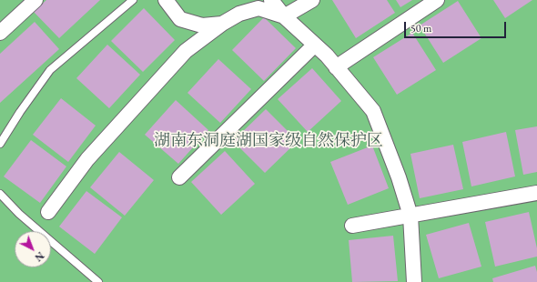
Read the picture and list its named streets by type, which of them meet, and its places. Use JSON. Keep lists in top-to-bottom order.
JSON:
{
  "parks": ["湖南东洞庭湖国家级自然保护区"],
  "scale_bar": "50 m",
  "north": "bottom right"
}
